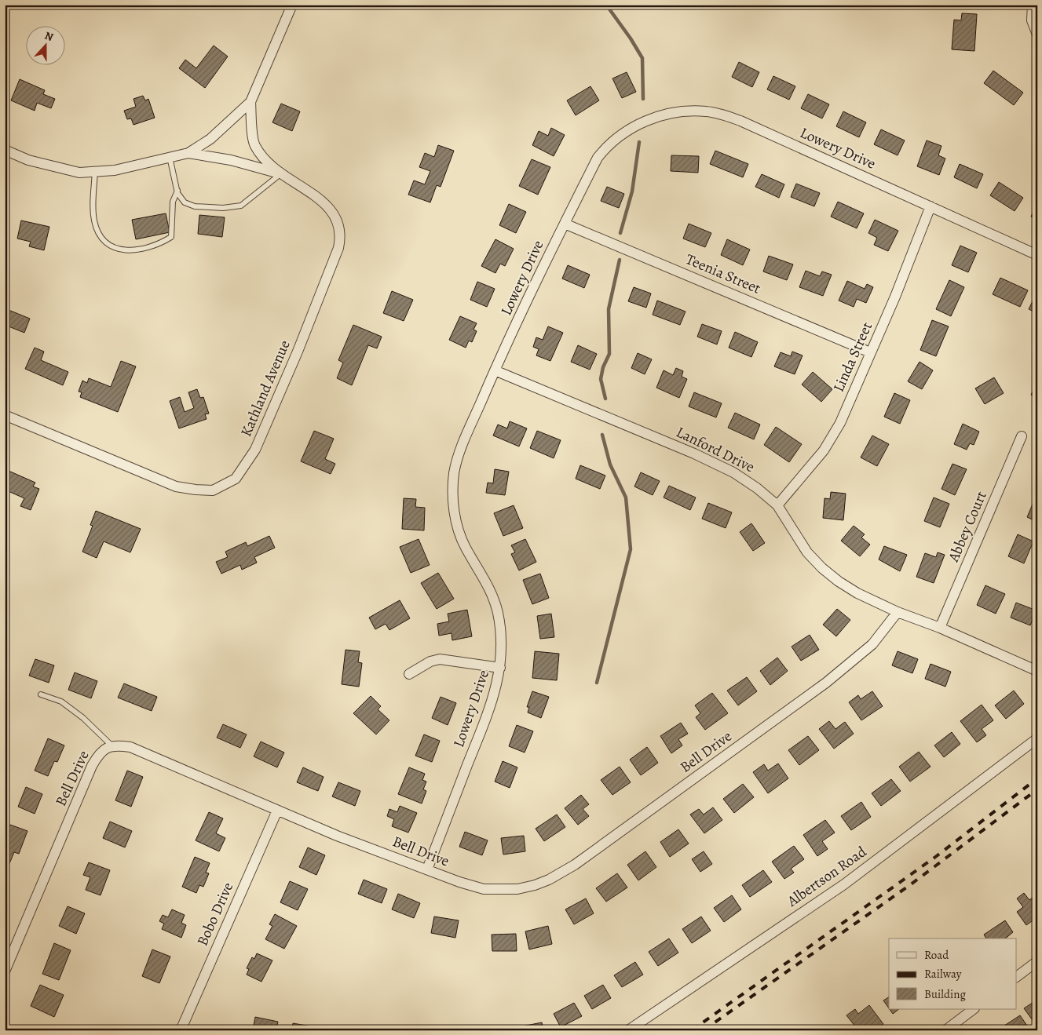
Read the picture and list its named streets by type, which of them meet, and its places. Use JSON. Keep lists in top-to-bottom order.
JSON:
{
  "streets": {
    "street": [
      "Lowery Drive",
      "Teenia Street",
      "Linda Street",
      "Kathland Avenue",
      "Lanford Drive",
      "Abbey Court",
      "Bell Drive",
      "Albertson Road",
      "Bobo Drive"
    ]
  },
  "crossings": [
    ["Lowery Drive", "Teenia Street"],
    ["Lowery Drive", "Linda Street"],
    ["Lowery Drive", "Lanford Drive"],
    ["Lowery Drive", "Bell Drive"],
    ["Teenia Street", "Linda Street"],
    ["Linda Street", "Lanford Drive"],
    ["Lanford Drive", "Abbey Court"],
    ["Lanford Drive", "Bell Drive"],
    ["Bell Drive", "Bobo Drive"]
  ],
  "legend": ["Road", "Railway", "Building"],
  "north": "top"
}
